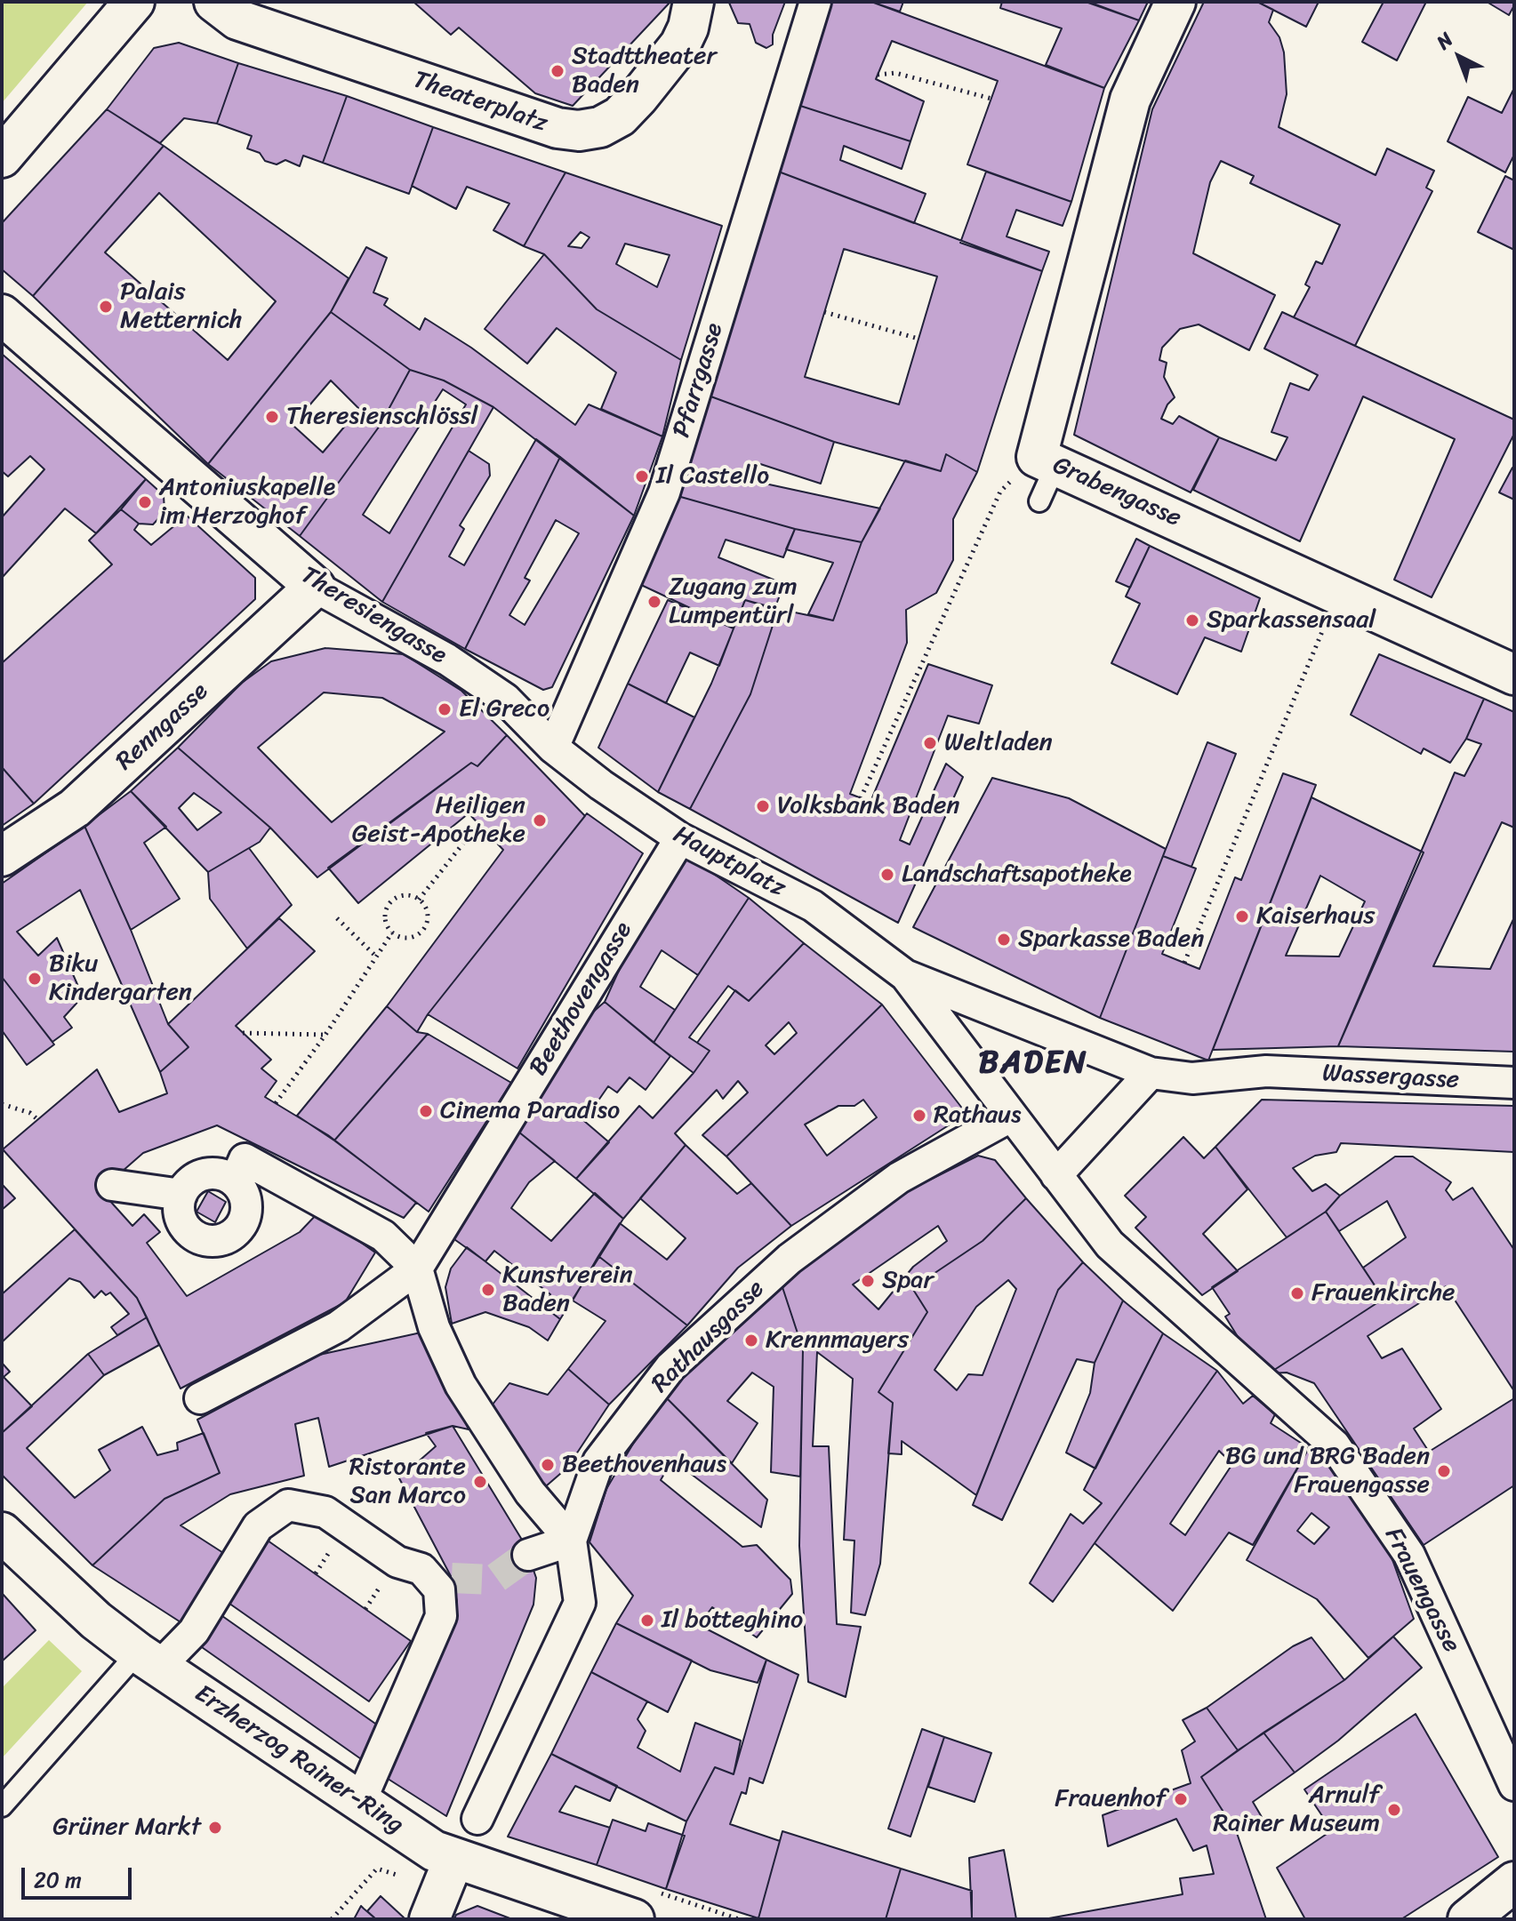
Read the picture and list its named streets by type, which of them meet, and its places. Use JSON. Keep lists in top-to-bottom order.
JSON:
{
  "streets": {
    "street": [
      "Theaterplatz",
      "Pfarrgasse",
      "Grabengasse",
      "Theresiengasse",
      "Renngasse",
      "Hauptplatz",
      "Beethovengasse",
      "Wassergasse",
      "Rathausgasse",
      "Frauengasse",
      "Erzherzog Rainer-Ring"
    ]
  },
  "crossings": [
    ["Pfarrgasse", "Theresiengasse"],
    ["Pfarrgasse", "Hauptplatz"],
    ["Theresiengasse", "Renngasse"],
    ["Theresiengasse", "Hauptplatz"],
    ["Hauptplatz", "Beethovengasse"],
    ["Hauptplatz", "Wassergasse"],
    ["Hauptplatz", "Rathausgasse"],
    ["Hauptplatz", "Frauengasse"]
  ],
  "districts": ["BADEN"],
  "places": [
    "Stadttheater Baden",
    "Palais Metternich",
    "Theresienschlössl",
    "Il Castello",
    "Antoniuskapelle im Herzoghof",
    "Zugang zum Lumpentürl",
    "Sparkassensaal",
    "El Greco",
    "Weltladen",
    "Volksbank Baden",
    "Heiligen Geist-Apotheke",
    "Landschaftsapotheke",
    "Kaiserhaus",
    "Sparkasse Baden",
    "Biku Kindergarten",
    "Cinema Paradiso",
    "Rathaus",
    "Spar",
    "Kunstverein Baden",
    "Frauenkirche",
    "Krennmayers",
    "Beethovenhaus",
    "BG und BRG Baden Frauengasse",
    "Ristorante San Marco",
    "Il botteghino",
    "Frauenhof",
    "Arnulf Rainer Museum",
    "Grüner Markt"
  ],
  "scale_bar": "20 m",
  "north": "top left"
}
